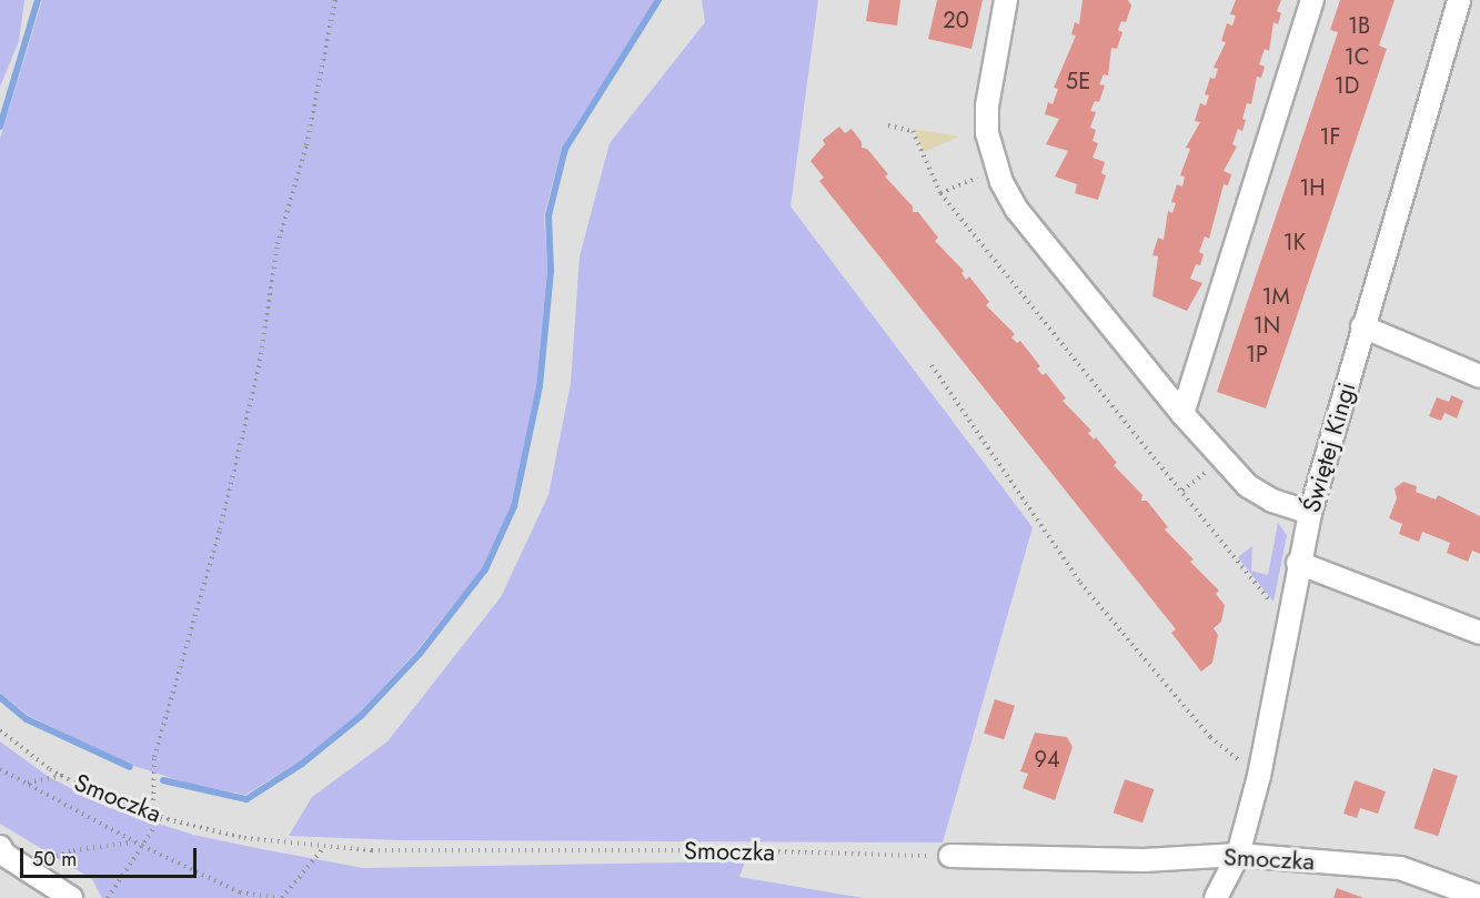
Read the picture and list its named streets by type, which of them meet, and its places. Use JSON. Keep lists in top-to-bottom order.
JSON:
{
  "streets": {
    "street": ["Świętej Kingi", "Smoczka"]
  },
  "crossings": [
    ["Świętej Kingi", "Smoczka"]
  ],
  "house_numbers": [
    "20",
    "1B",
    "1C",
    "5E",
    "1D",
    "1F",
    "1H",
    "1K",
    "1M",
    "1N",
    "1P",
    "94"
  ],
  "scale_bar": "50 m"
}
